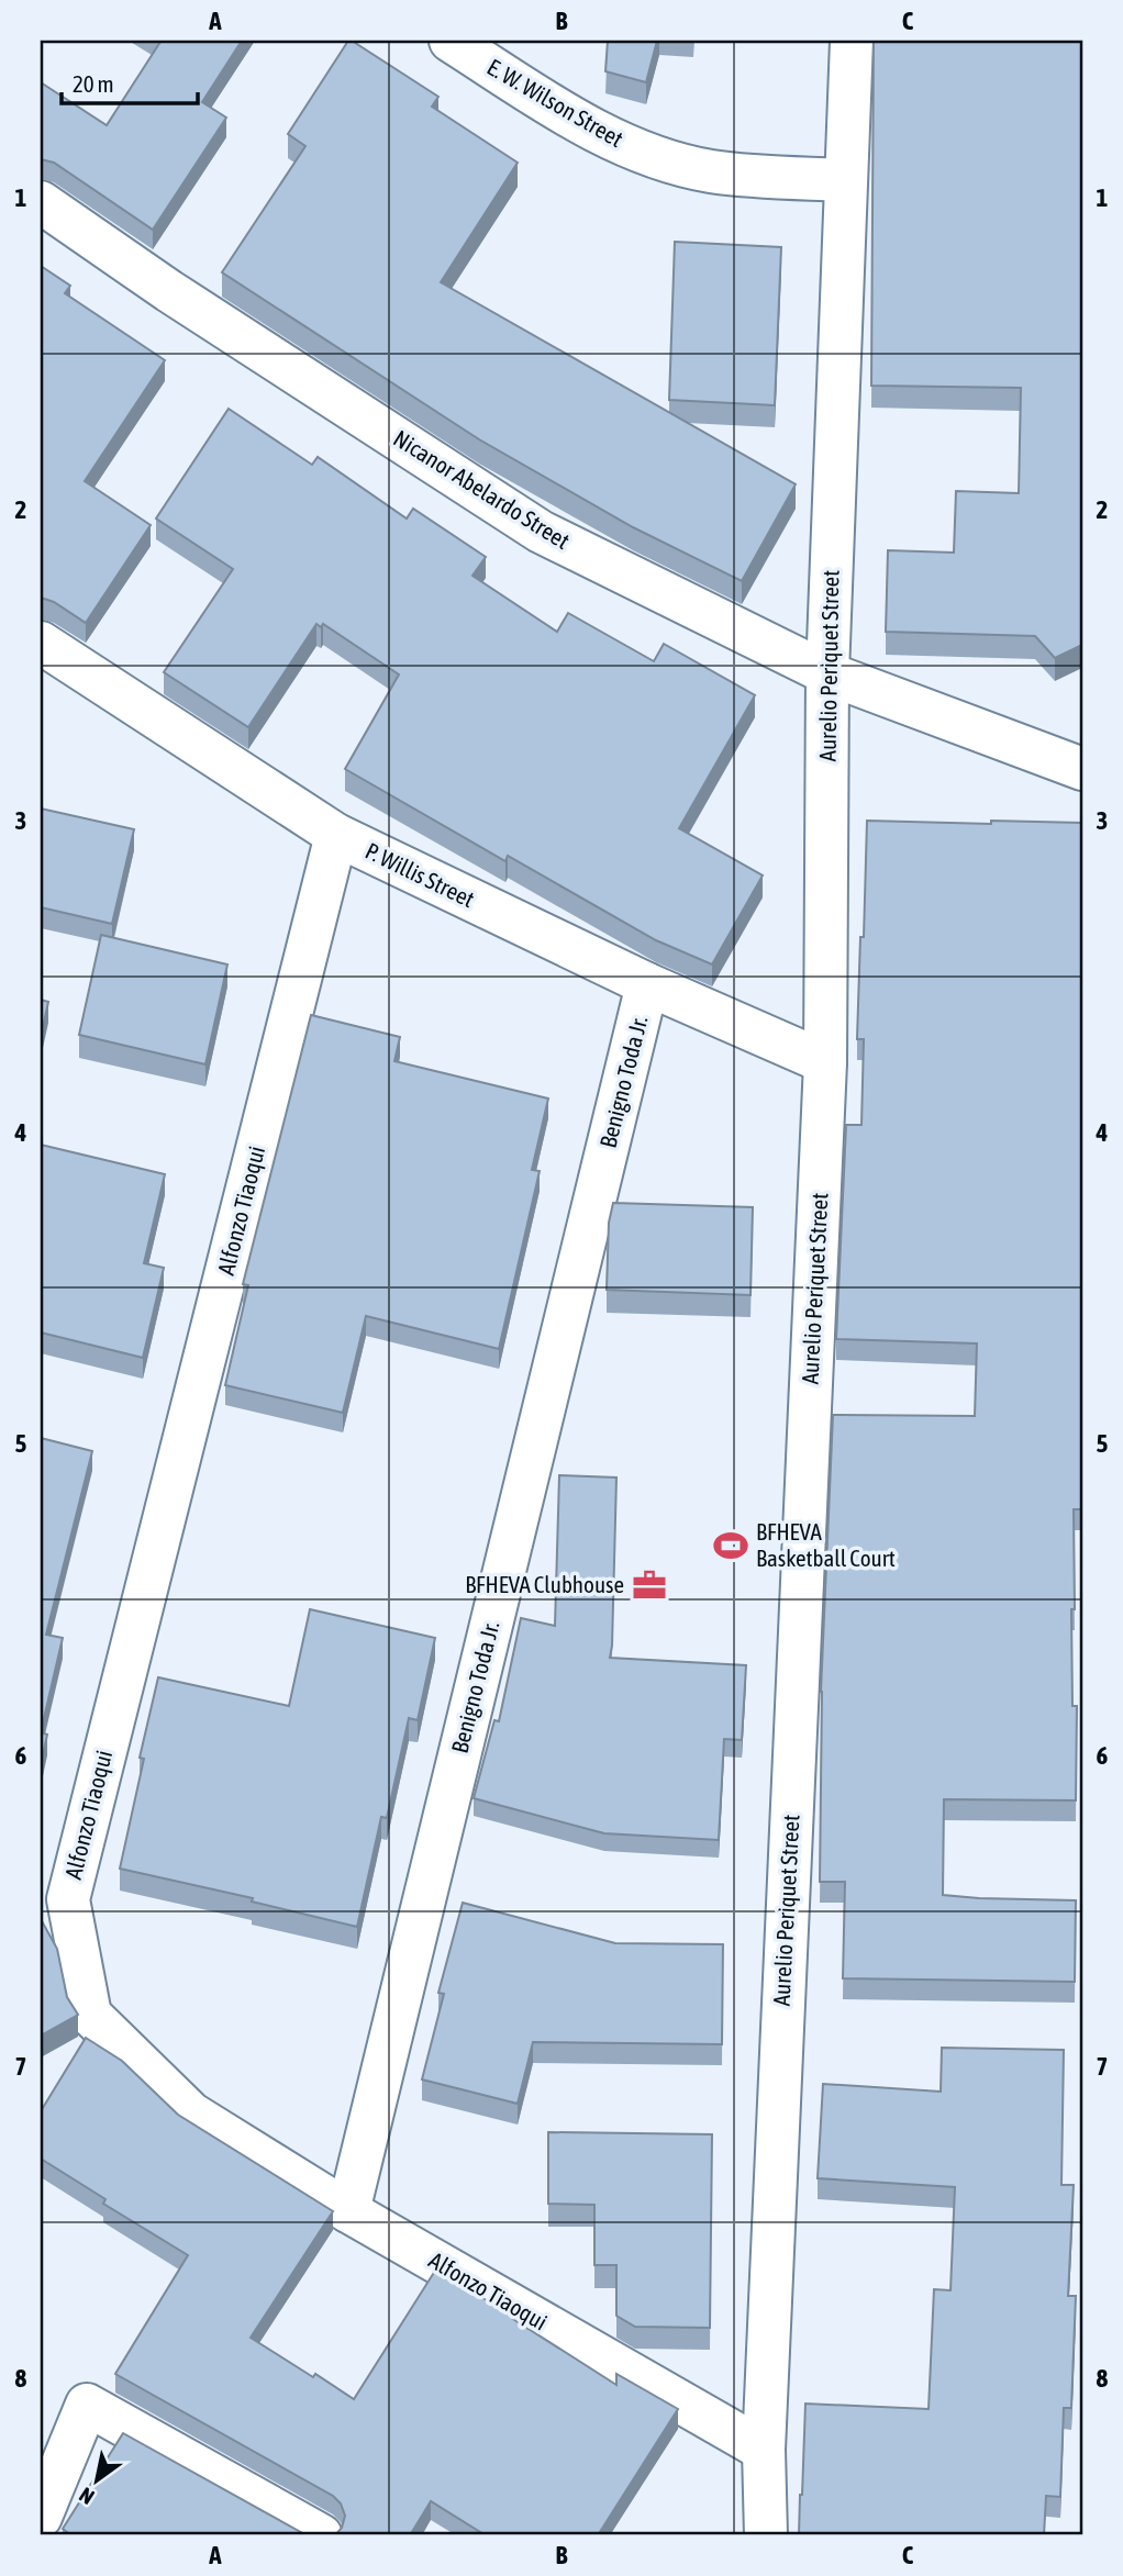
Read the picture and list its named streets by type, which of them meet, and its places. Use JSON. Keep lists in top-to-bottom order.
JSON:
{
  "streets": {
    "street": [
      "E. W. Wilson Street",
      "Nicanor Abelardo Street",
      "Aurelio Periquet Street",
      "P. Willis Street",
      "Benigno Toda Jr.",
      "Alfonzo Tiaoqui"
    ]
  },
  "crossings": [
    ["E. W. Wilson Street", "Aurelio Periquet Street"],
    ["Nicanor Abelardo Street", "Aurelio Periquet Street"],
    ["Aurelio Periquet Street", "P. Willis Street"],
    ["Aurelio Periquet Street", "Alfonzo Tiaoqui"],
    ["P. Willis Street", "Benigno Toda Jr."],
    ["P. Willis Street", "Alfonzo Tiaoqui"],
    ["Benigno Toda Jr.", "Alfonzo Tiaoqui"]
  ],
  "places": {
    "sports": ["BFHEVA Basketball Court"],
    "office": ["BFHEVA Clubhouse"]
  },
  "scale_bar": "20 m",
  "north": "bottom left",
  "grid": {
    "columns": ["A", "B", "C"],
    "rows": [
      "1",
      "2",
      "3",
      "4",
      "5",
      "6",
      "7",
      "8"
    ]
  }
}
